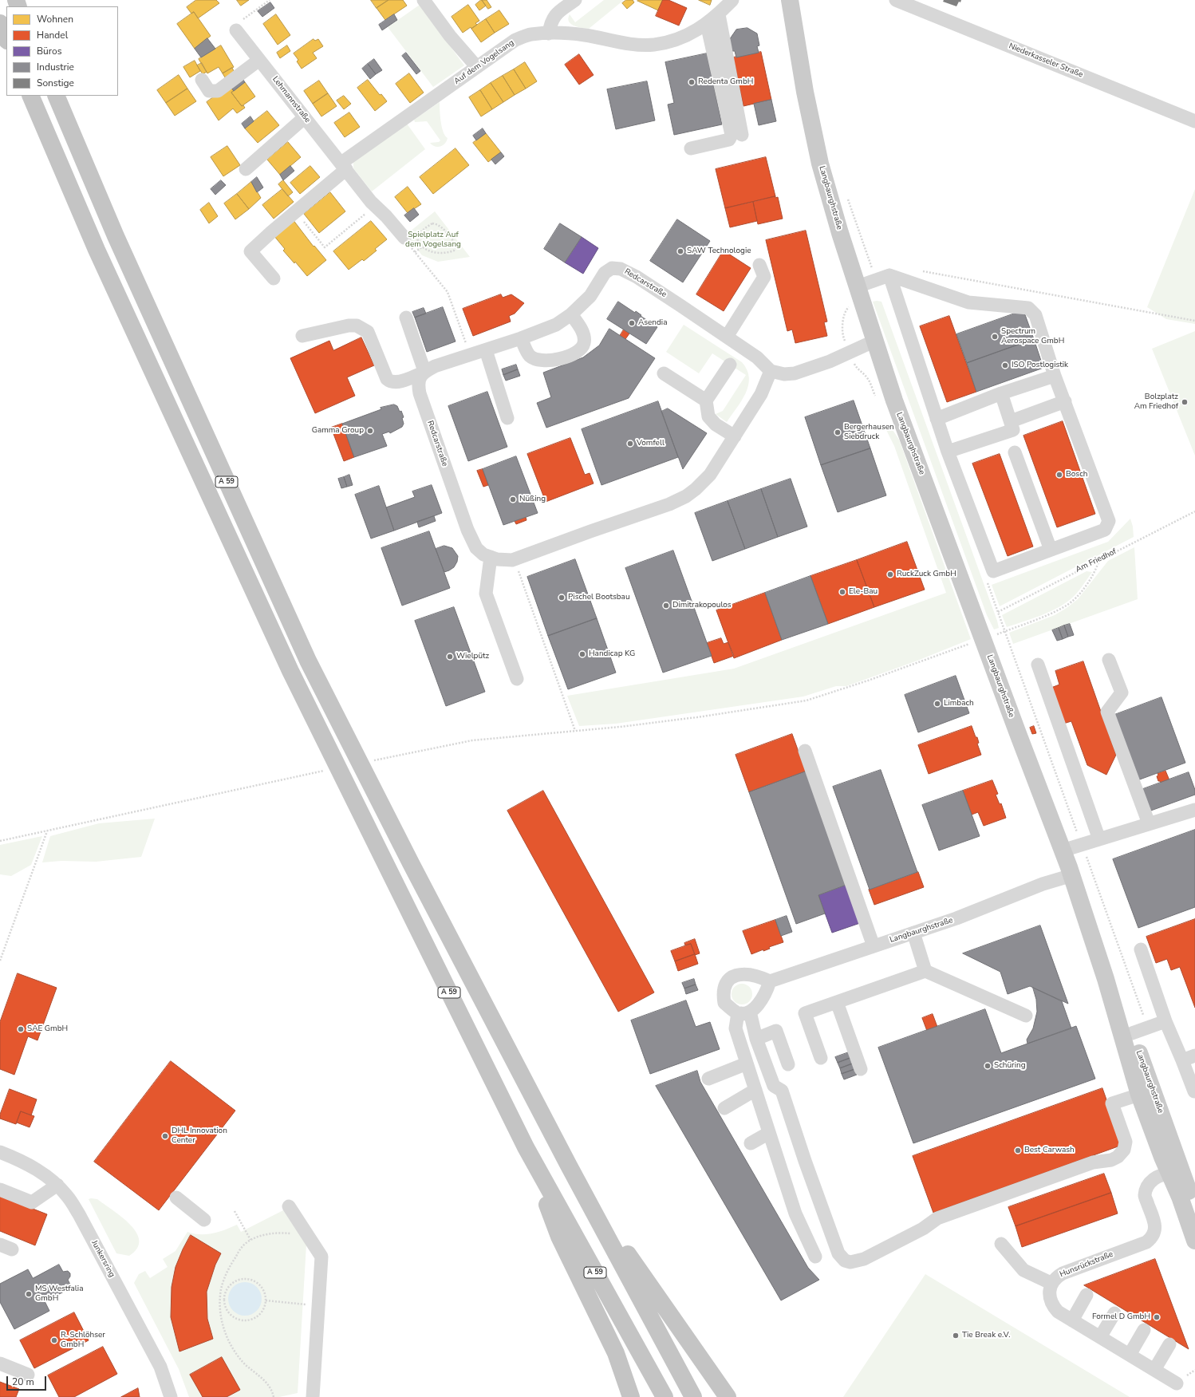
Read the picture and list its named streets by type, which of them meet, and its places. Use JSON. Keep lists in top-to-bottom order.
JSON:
{
  "streets": {
    "highway": ["A 59"],
    "main road": ["Langbaurghstraße"],
    "street": [
      "Niederkasseler Straße",
      "Auf dem Vogelsang",
      "Lehmannstraße",
      "Redcarstraße",
      "Junkersring",
      "Hunsrückstraße"
    ],
    "path": ["Am Friedhof"]
  },
  "crossings": [
    ["Auf dem Vogelsang", "Lehmannstraße"],
    ["Langbaurghstraße", "Hunsrückstraße"]
  ],
  "parks": ["Spielplatz Auf dem Vogelsang"],
  "places": [
    "Redenta GmbH",
    "SAW Technologie",
    "Asendia",
    "Spectrum Aerospace GmbH",
    "ISO Postlogistik",
    "Bolzplatz Am Friedhof",
    "Gamma Group",
    "Bergerhausen Siebdruck",
    "Vomfell",
    "Bosch",
    "Nüßing",
    "RuckZuck GmbH",
    "Ele-Bau",
    "Pischel Bootsbau",
    "Dimitrakopoulos",
    "Handicap KG",
    "Wielpütz",
    "Limbach",
    "SAE GmbH",
    "Schüring",
    "DHL Innovation Center",
    "Best Carwash",
    "MS Westfalia GmbH",
    "Formel D GmbH",
    "Tie Break e.V.",
    "R. Schlöhser GmbH"
  ],
  "legend": [
    "Wohnen",
    "Handel",
    "Büros",
    "Industrie",
    "Sonstige"
  ],
  "scale_bar": "20 m"
}
